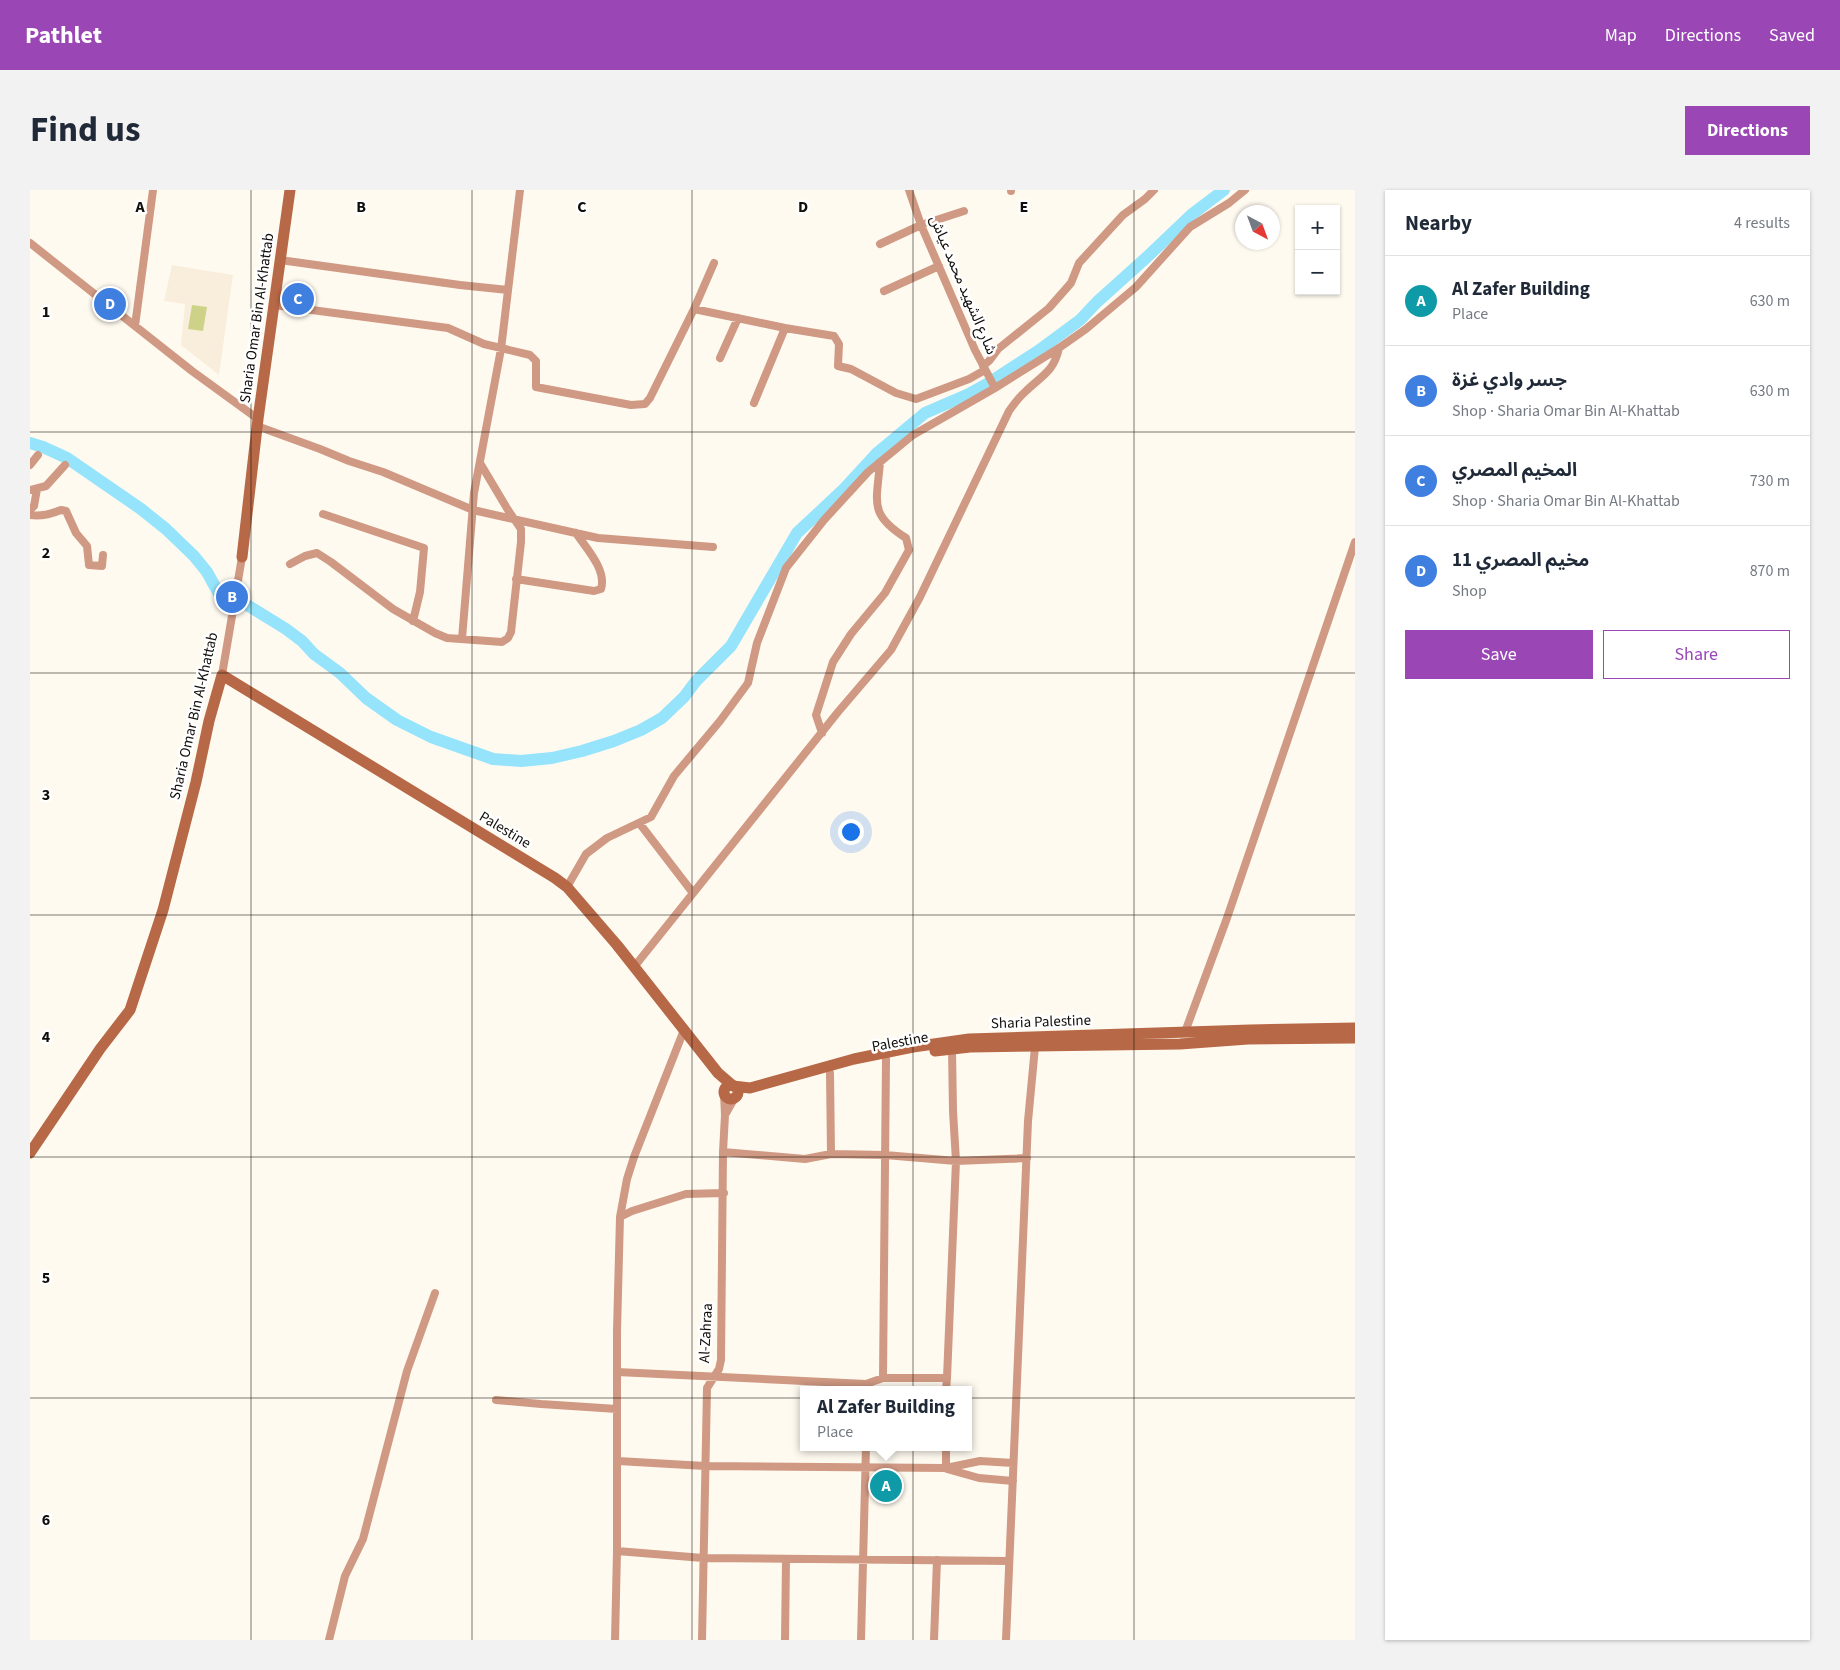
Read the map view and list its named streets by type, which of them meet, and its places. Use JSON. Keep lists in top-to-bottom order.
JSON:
{
  "streets": {
    "street": [
      "شارع الشهيد محمد عياش",
      "Sharia Omar Bin Al-Khattab",
      "Palestine",
      "Sharia Palestine",
      "Al-Zahraa"
    ]
  },
  "crossings": [
    ["Sharia Omar Bin Al-Khattab", "Palestine"],
    ["Palestine", "Sharia Palestine"],
    ["Palestine", "Al-Zahraa"],
    ["Sharia Palestine", "Al-Zahraa"]
  ],
  "north": "bottom right",
  "page": {
    "header": "Pathlet",
    "nav": ["Map", "Directions", "Saved"],
    "title": "Find us",
    "buttons": [
      "Directions",
      ["Save", "Share"]
    ],
    "heading": ["Nearby", "4 results"],
    "map_buttons": ["+", "−"],
    "list": [
      {
        "mark": "A",
        "name": "Al Zafer Building",
        "note": "Place",
        "value": "630 m"
      },
      {
        "mark": "B",
        "name": "جسر وادي غزة",
        "note": "Shop · Sharia Omar Bin Al-Khattab",
        "value": "630 m"
      },
      {
        "mark": "C",
        "name": "المخيم المصري",
        "note": "Shop · Sharia Omar Bin Al-Khattab",
        "value": "730 m"
      },
      {
        "mark": "D",
        "name": "مخيم المصري 11",
        "note": "Shop",
        "value": "870 m"
      }
    ],
    "pins": [
      "C",
      "D",
      "B",
      "A"
    ],
    "popup": ["Al Zafer Building", "Place"]
  },
  "grid": {
    "columns": [
      "A",
      "B",
      "C",
      "D",
      "E"
    ],
    "rows": [
      "1",
      "2",
      "3",
      "4",
      "5",
      "6"
    ]
  }
}
